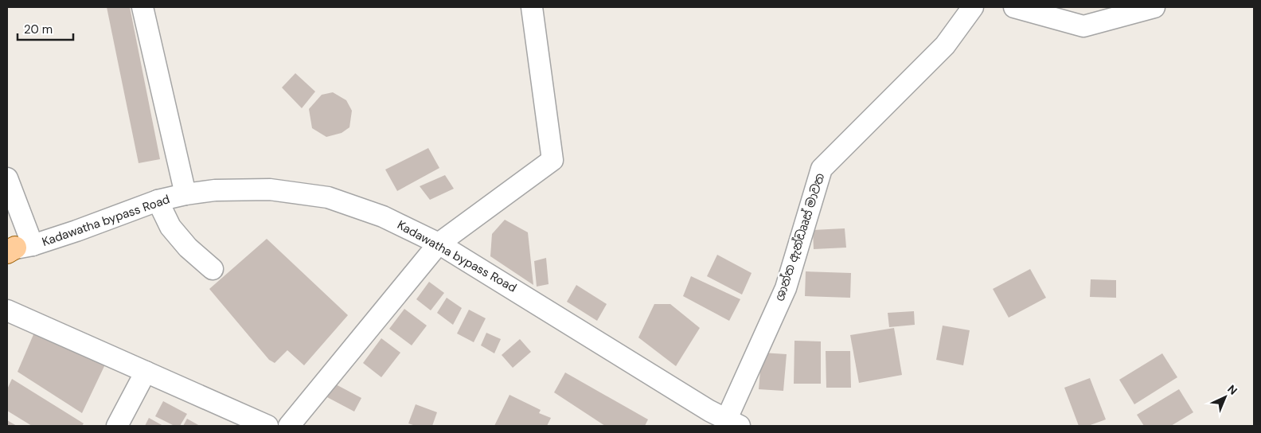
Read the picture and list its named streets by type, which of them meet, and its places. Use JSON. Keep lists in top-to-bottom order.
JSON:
{
  "streets": {
    "street": ["Kadawatha bypass Road", "ශාන්ත ඇන්ඩෘෘස් මාවත"]
  },
  "crossings": [
    ["Kadawatha bypass Road", "ශාන්ත ඇන්ඩෘෘස් මාවත"]
  ],
  "scale_bar": "20 m",
  "north": "top right"
}
